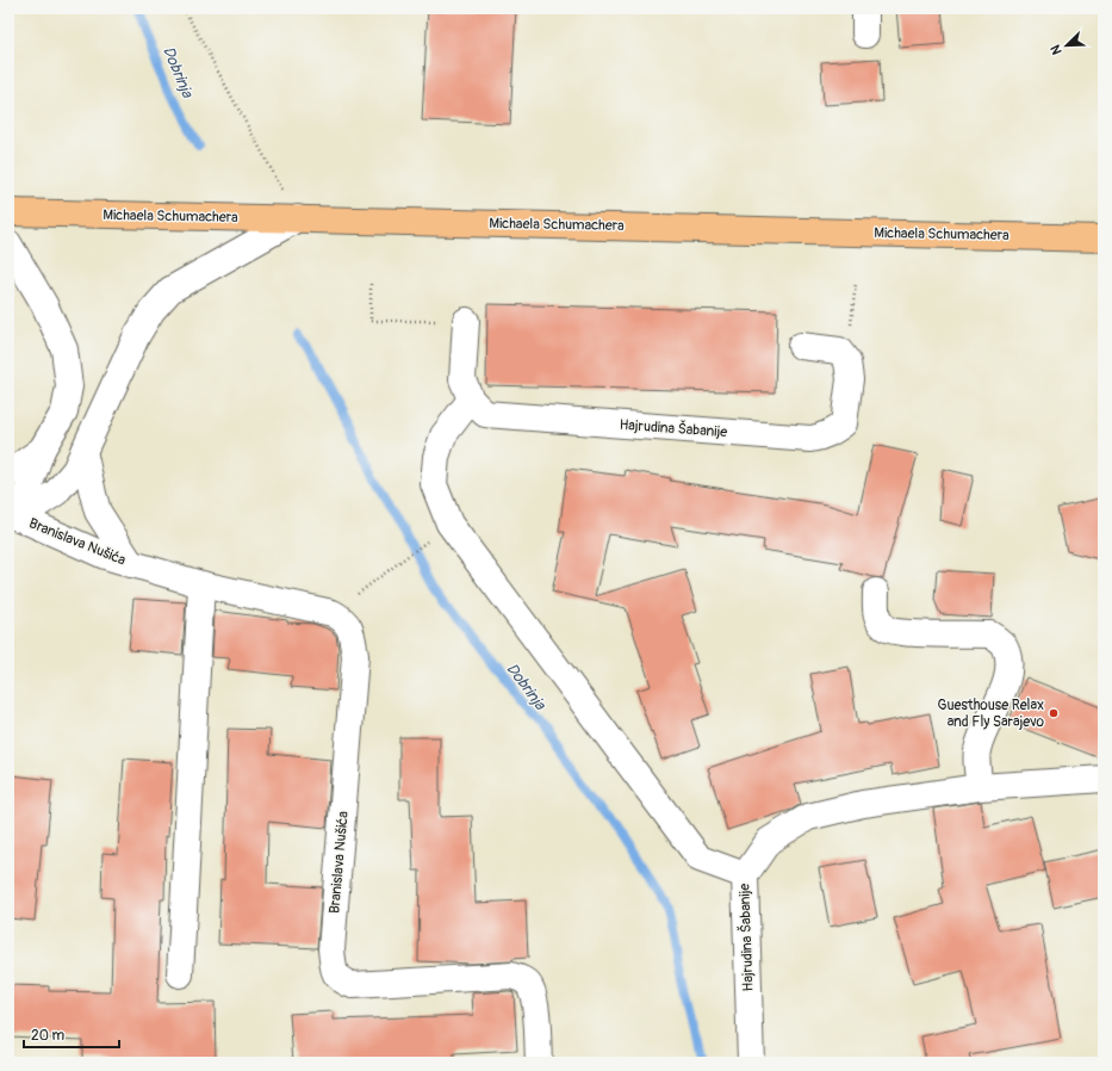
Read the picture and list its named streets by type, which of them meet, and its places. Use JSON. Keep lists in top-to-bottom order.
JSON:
{
  "streets": {
    "main road": ["Michaela Schumachera"],
    "street": ["Hajrudina Šabanije", "Branislava Nušića"]
  },
  "water": ["Dobrinja"],
  "places": ["Guesthouse Relax and Fly Sarajevo"],
  "scale_bar": "20 m",
  "north": "bottom left"
}
